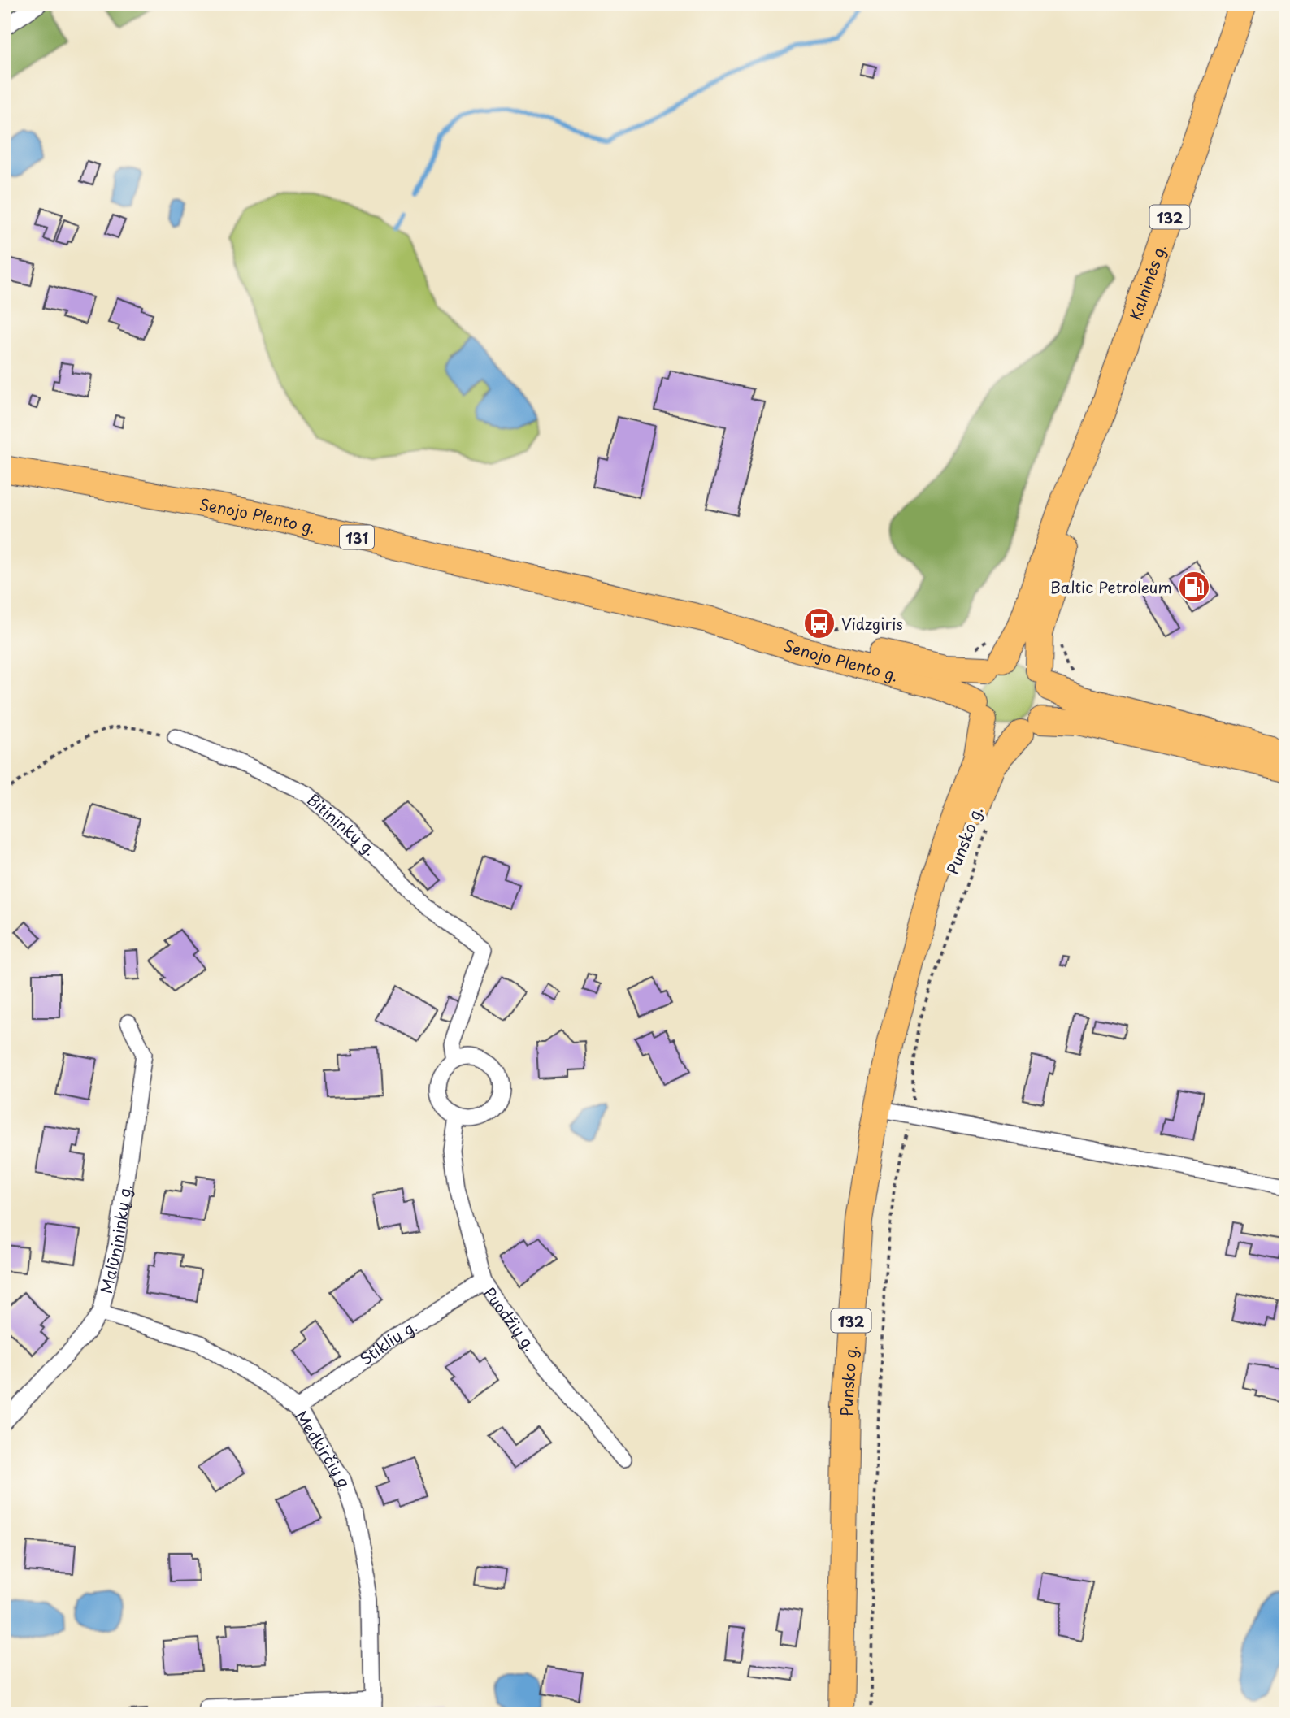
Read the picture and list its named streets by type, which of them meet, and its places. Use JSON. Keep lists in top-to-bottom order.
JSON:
{
  "streets": {
    "main road": [
      "132",
      "Kalninės g.",
      "Senojo Plento g.",
      "131",
      "Punsko g."
    ],
    "street": [
      "Bitininkų g.",
      "Malūnininkų g.",
      "Puodžių g.",
      "Stiklių g.",
      "Medkirčių g."
    ]
  },
  "crossings": [
    ["Kalninės g.", "Senojo Plento g."],
    ["Kalninės g.", "Punsko g."],
    ["Senojo Plento g.", "Punsko g."],
    ["Bitininkų g.", "Puodžių g."],
    ["Malūnininkų g.", "Medkirčių g."],
    ["Puodžių g.", "Stiklių g."],
    ["Stiklių g.", "Medkirčių g."]
  ],
  "places": {
    "fuel station": ["Baltic Petroleum"],
    "bus stop": ["Vidzgiris"]
  }
}
